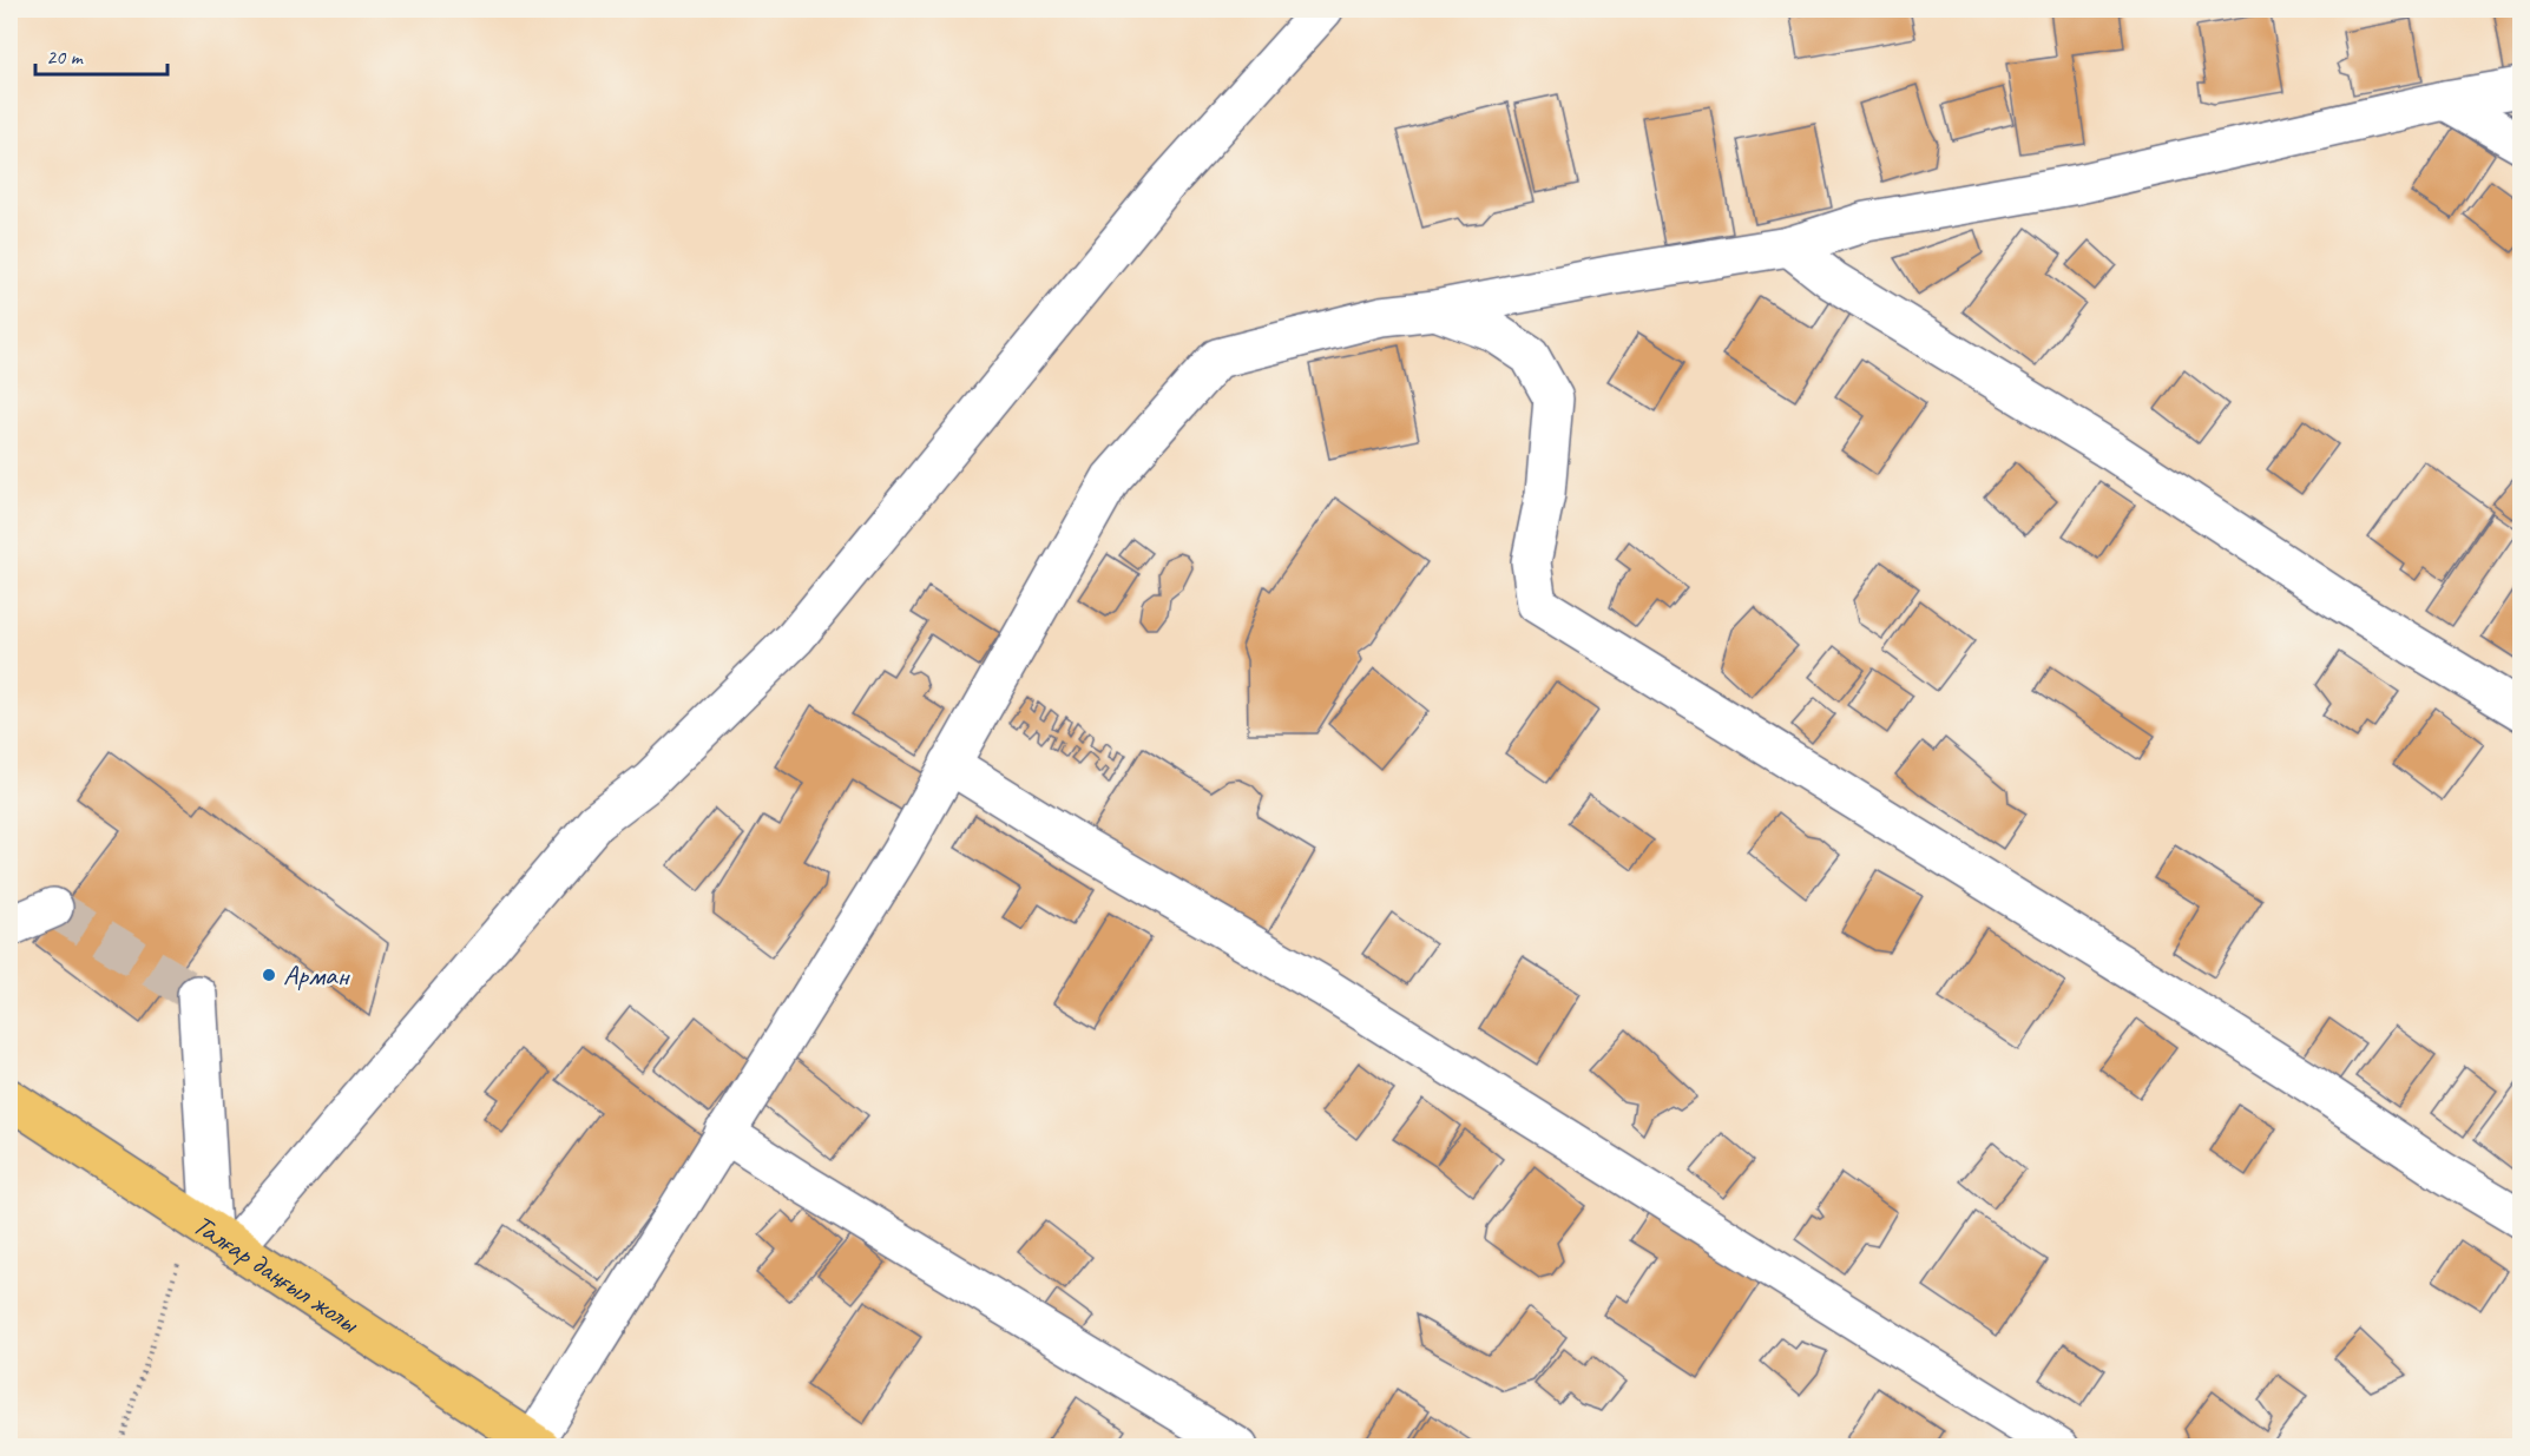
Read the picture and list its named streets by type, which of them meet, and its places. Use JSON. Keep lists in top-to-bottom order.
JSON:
{
  "streets": {
    "main road": ["Талғар даңғыл жолы"]
  },
  "places": ["Арман"],
  "scale_bar": "20 m"
}
